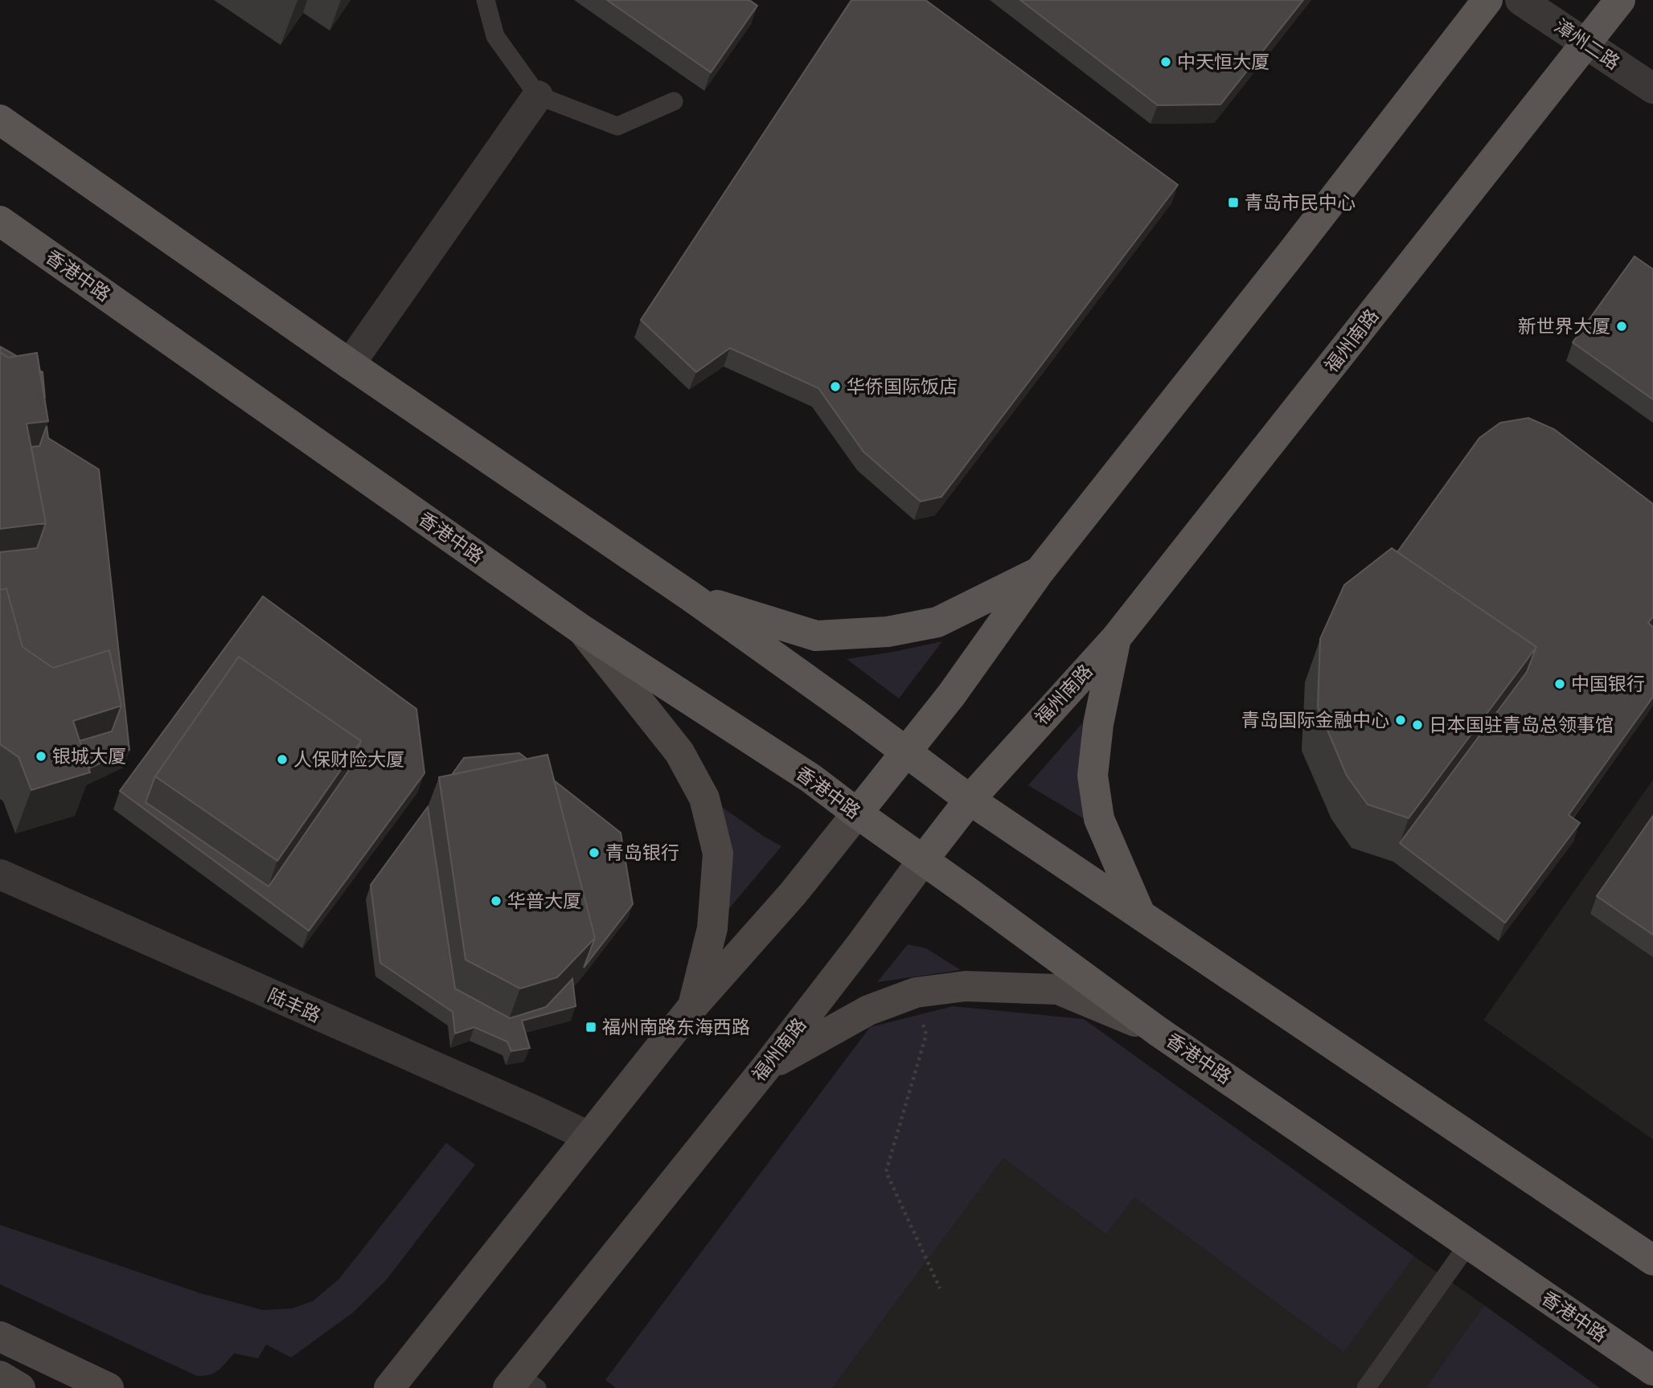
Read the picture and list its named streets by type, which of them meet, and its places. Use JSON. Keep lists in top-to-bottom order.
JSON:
{
  "streets": {
    "main road": ["香港中路", "福州南路"],
    "street": ["漳州二路", "陆丰路"]
  },
  "crossings": [
    ["漳州二路", "福州南路"],
    ["香港中路", "福州南路"]
  ],
  "places": {
    "other": [
      "中天恒大厦",
      "新世界大厦",
      "华侨国际饭店",
      "中国银行",
      "青岛国际金融中心",
      "日本国驻青岛总领事馆",
      "银城大厦",
      "人保财险大厦",
      "青岛银行",
      "华普大厦"
    ],
    "transit": ["青岛市民中心", "福州南路东海西路"]
  }
}
